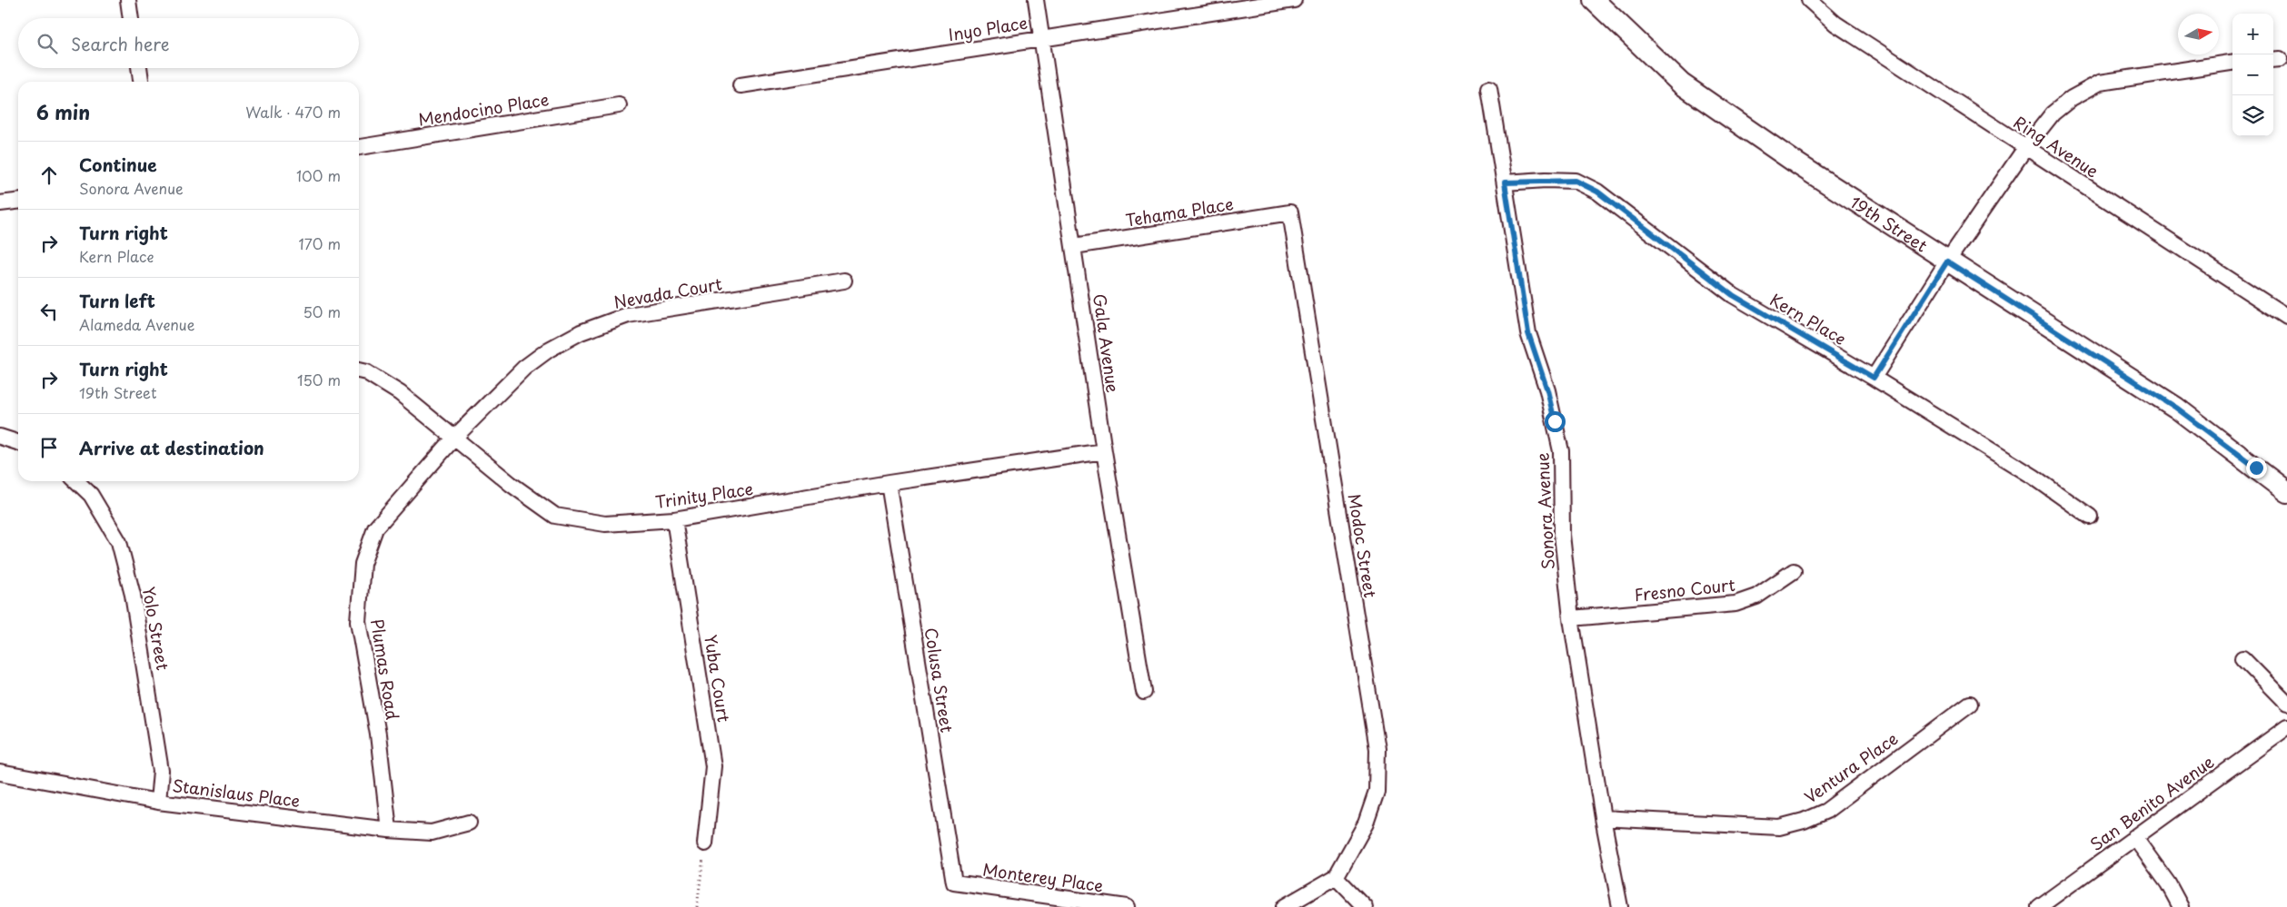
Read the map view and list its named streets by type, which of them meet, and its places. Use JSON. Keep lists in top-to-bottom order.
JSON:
{
  "streets": {
    "street": [
      "Inyo Place",
      "Mendocino Place",
      "Ring Avenue",
      "Tehama Place",
      "19th Street",
      "Nevada Court",
      "Kern Place",
      "Gala Avenue",
      "Trinity Place",
      "Sonora Avenue",
      "Modoc Street",
      "Fresno Court",
      "Yolo Street",
      "Plumas Road",
      "Yuba Court",
      "Colusa Street",
      "Ventura Place",
      "Stanislaus Place",
      "San Benito Avenue",
      "Monterey Place"
    ]
  },
  "crossings": [
    ["Inyo Place", "Gala Avenue"],
    ["Tehama Place", "Gala Avenue"],
    ["Tehama Place", "Modoc Street"],
    ["Nevada Court", "Trinity Place"],
    ["Nevada Court", "Plumas Road"],
    ["Kern Place", "Sonora Avenue"],
    ["Gala Avenue", "Trinity Place"],
    ["Trinity Place", "Plumas Road"],
    ["Trinity Place", "Yuba Court"],
    ["Trinity Place", "Colusa Street"],
    ["Sonora Avenue", "Fresno Court"],
    ["Sonora Avenue", "Ventura Place"],
    ["Yolo Street", "Stanislaus Place"],
    ["Plumas Road", "Stanislaus Place"],
    ["Colusa Street", "Monterey Place"]
  ],
  "north": "right",
  "page": {
    "map_buttons": ["+", "−"],
    "search": "Search here",
    "heading": ["6 min", "Walk · 470 m"],
    "list": [
      ["Continue", "Sonora Avenue", "100 m"],
      ["Turn right", "Kern Place", "170 m"],
      ["Turn left", "Alameda Avenue", "50 m"],
      ["Turn right", "19th Street", "150 m"],
      "Arrive at destination"
    ]
  }
}
